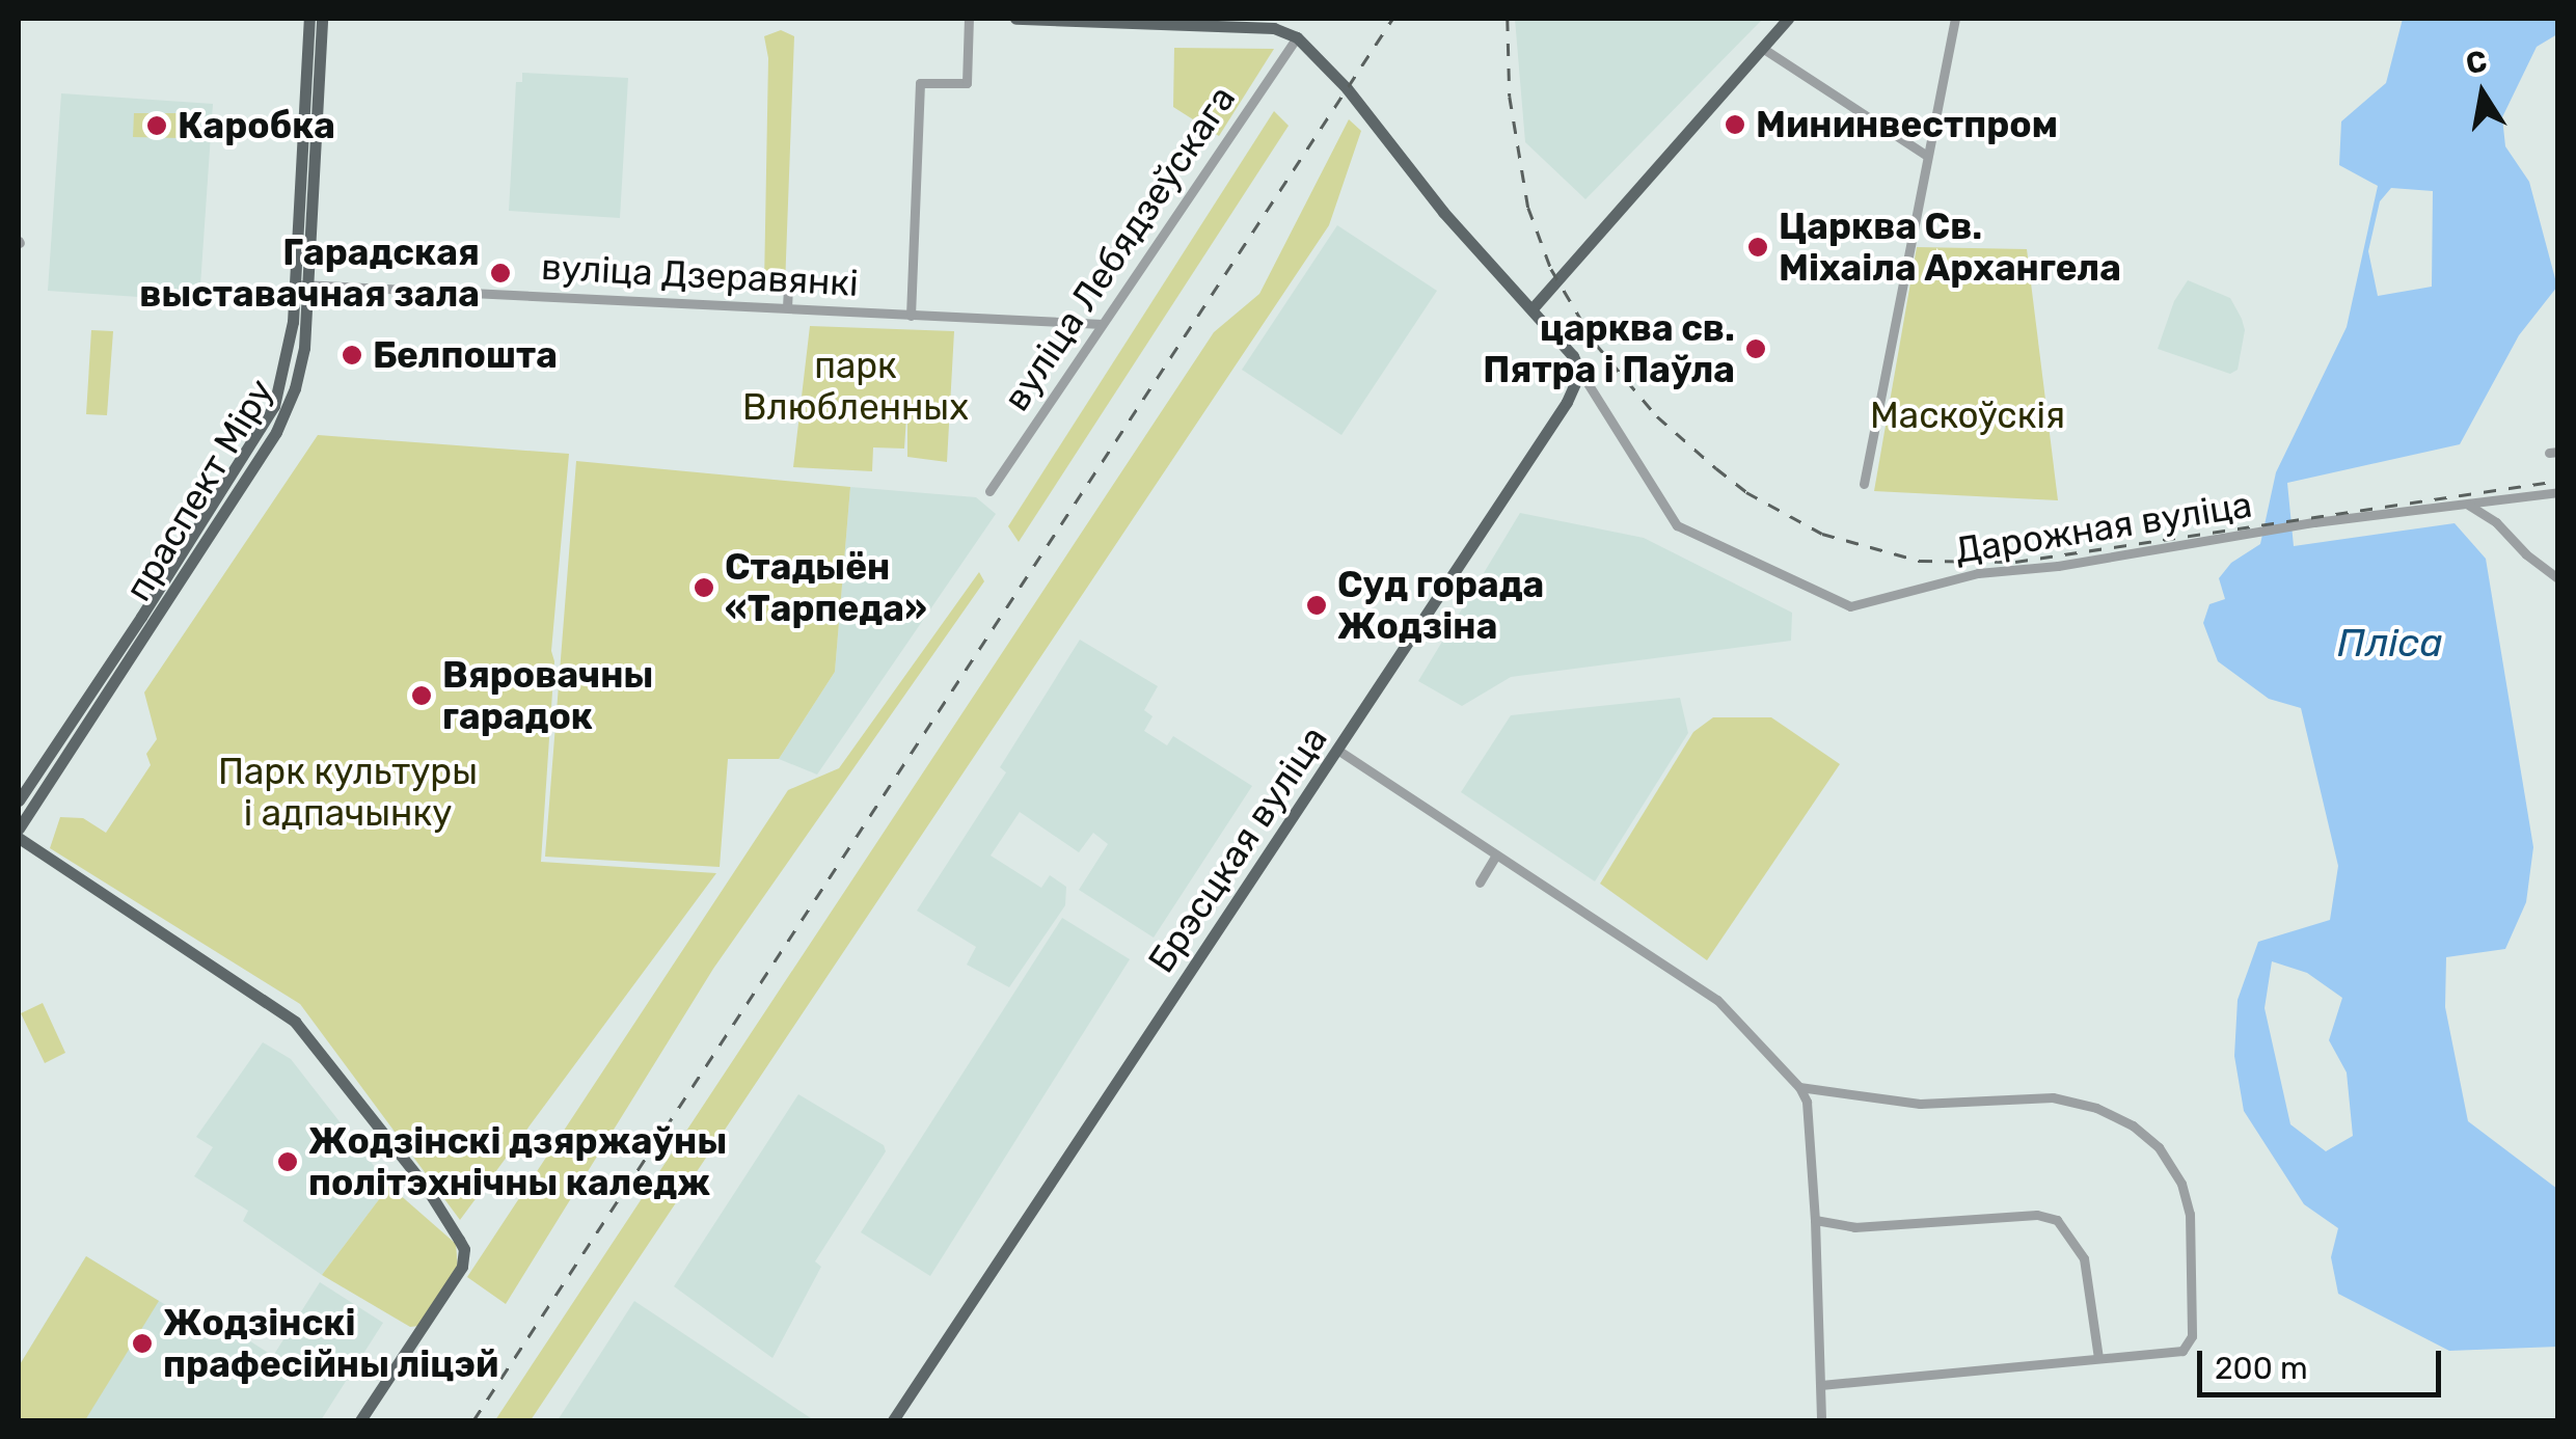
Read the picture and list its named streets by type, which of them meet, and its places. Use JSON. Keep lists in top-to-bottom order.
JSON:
{
  "streets": {
    "main road": ["праспект Міру", "Брэсцкая вуліца"],
    "street": ["вуліца Лебядзеўскага", "вуліца Дзеравянкі", "Дарожная вуліца"]
  },
  "crossings": [
    ["вуліца Лебядзеўскага", "вуліца Дзеравянкі"],
    ["вуліца Дзеравянкі", "праспект Міру"],
    ["Дарожная вуліца", "Брэсцкая вуліца"]
  ],
  "water": ["Пліса"],
  "parks": ["парк Влюбленных", "Маскоўскія", "Парк культуры і адпачынку"],
  "places": [
    "Мининвестпром",
    "Каробка",
    "Царква Св. Міхаіла Архангела",
    "Гарадская выставачная зала",
    "царква св. Пятра і Паўла",
    "Белпошта",
    "Стадыён «Тарпеда»",
    "Суд горада Жодзіна",
    "Вяровачны гарадок",
    "Жодзінскі дзяржаўны політэхнічны каледж",
    "Жодзінскі прафесійны ліцэй"
  ],
  "scale_bar": "200 m",
  "north": "top"
}
